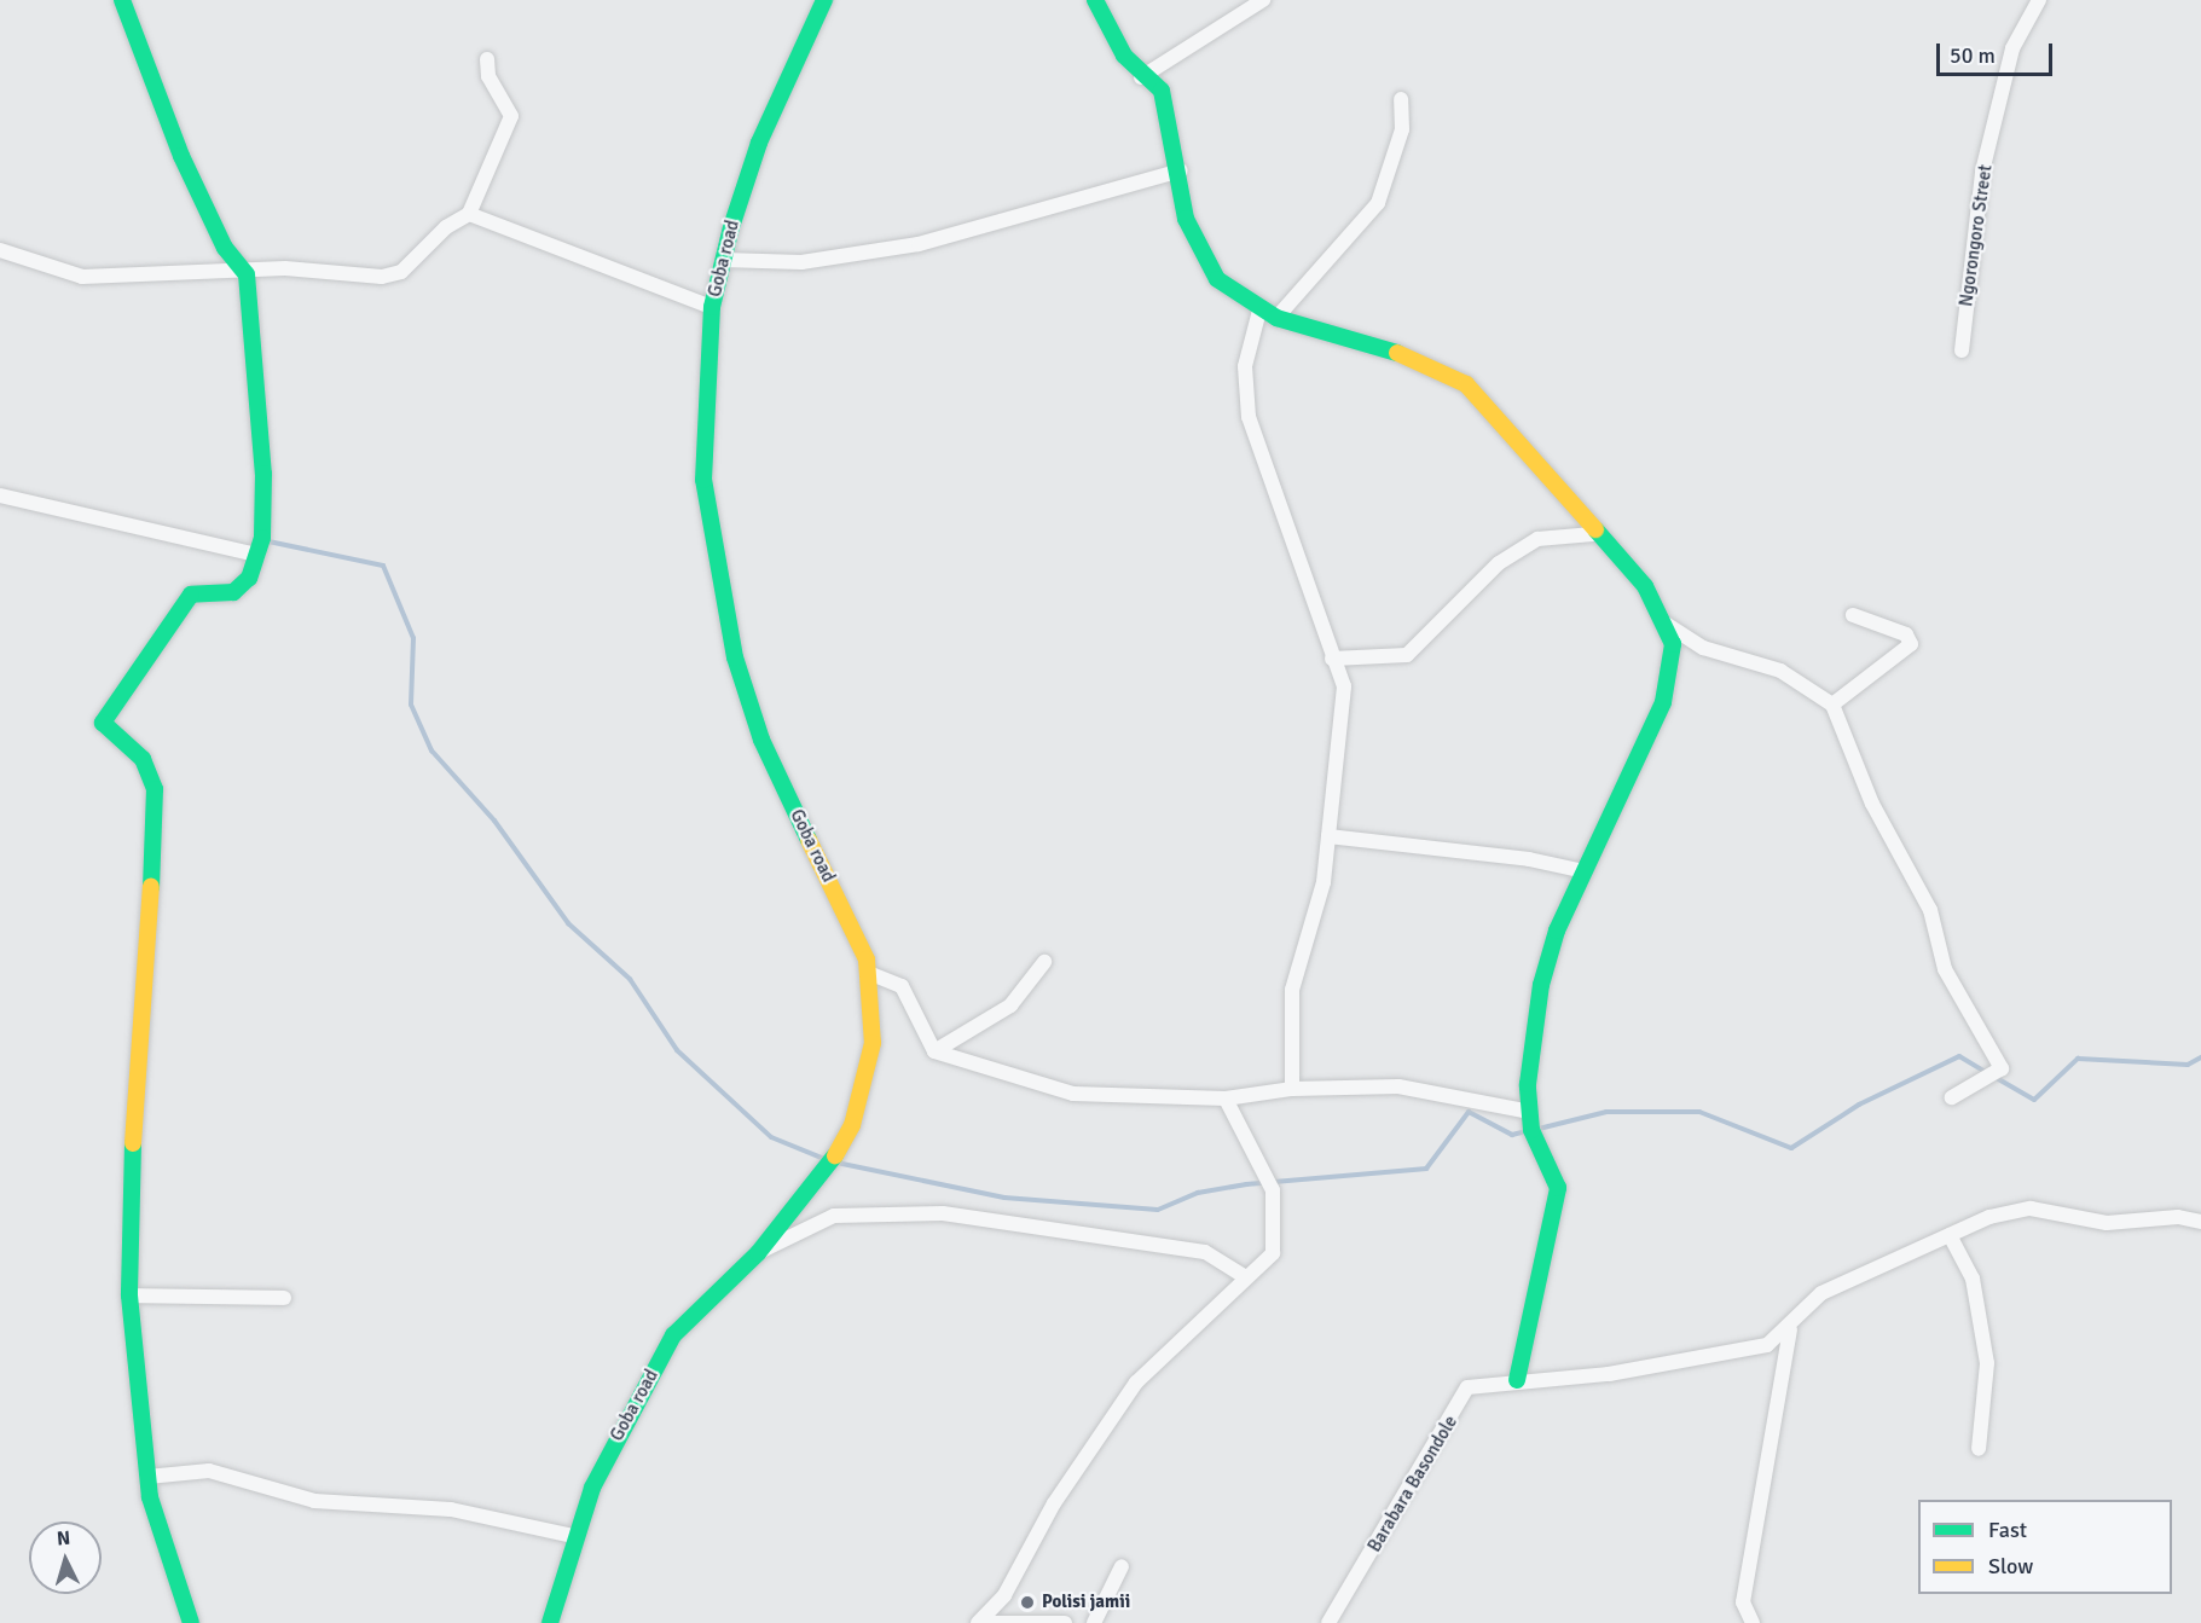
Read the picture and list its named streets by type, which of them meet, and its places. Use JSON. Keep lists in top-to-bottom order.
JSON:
{
  "streets": {
    "street": ["Ngorongoro Street", "Goba road", "Barabara Basondole"]
  },
  "places": ["Polisi jamii"],
  "legend": ["Fast", "Slow"],
  "scale_bar": "50 m",
  "north": "top"
}
